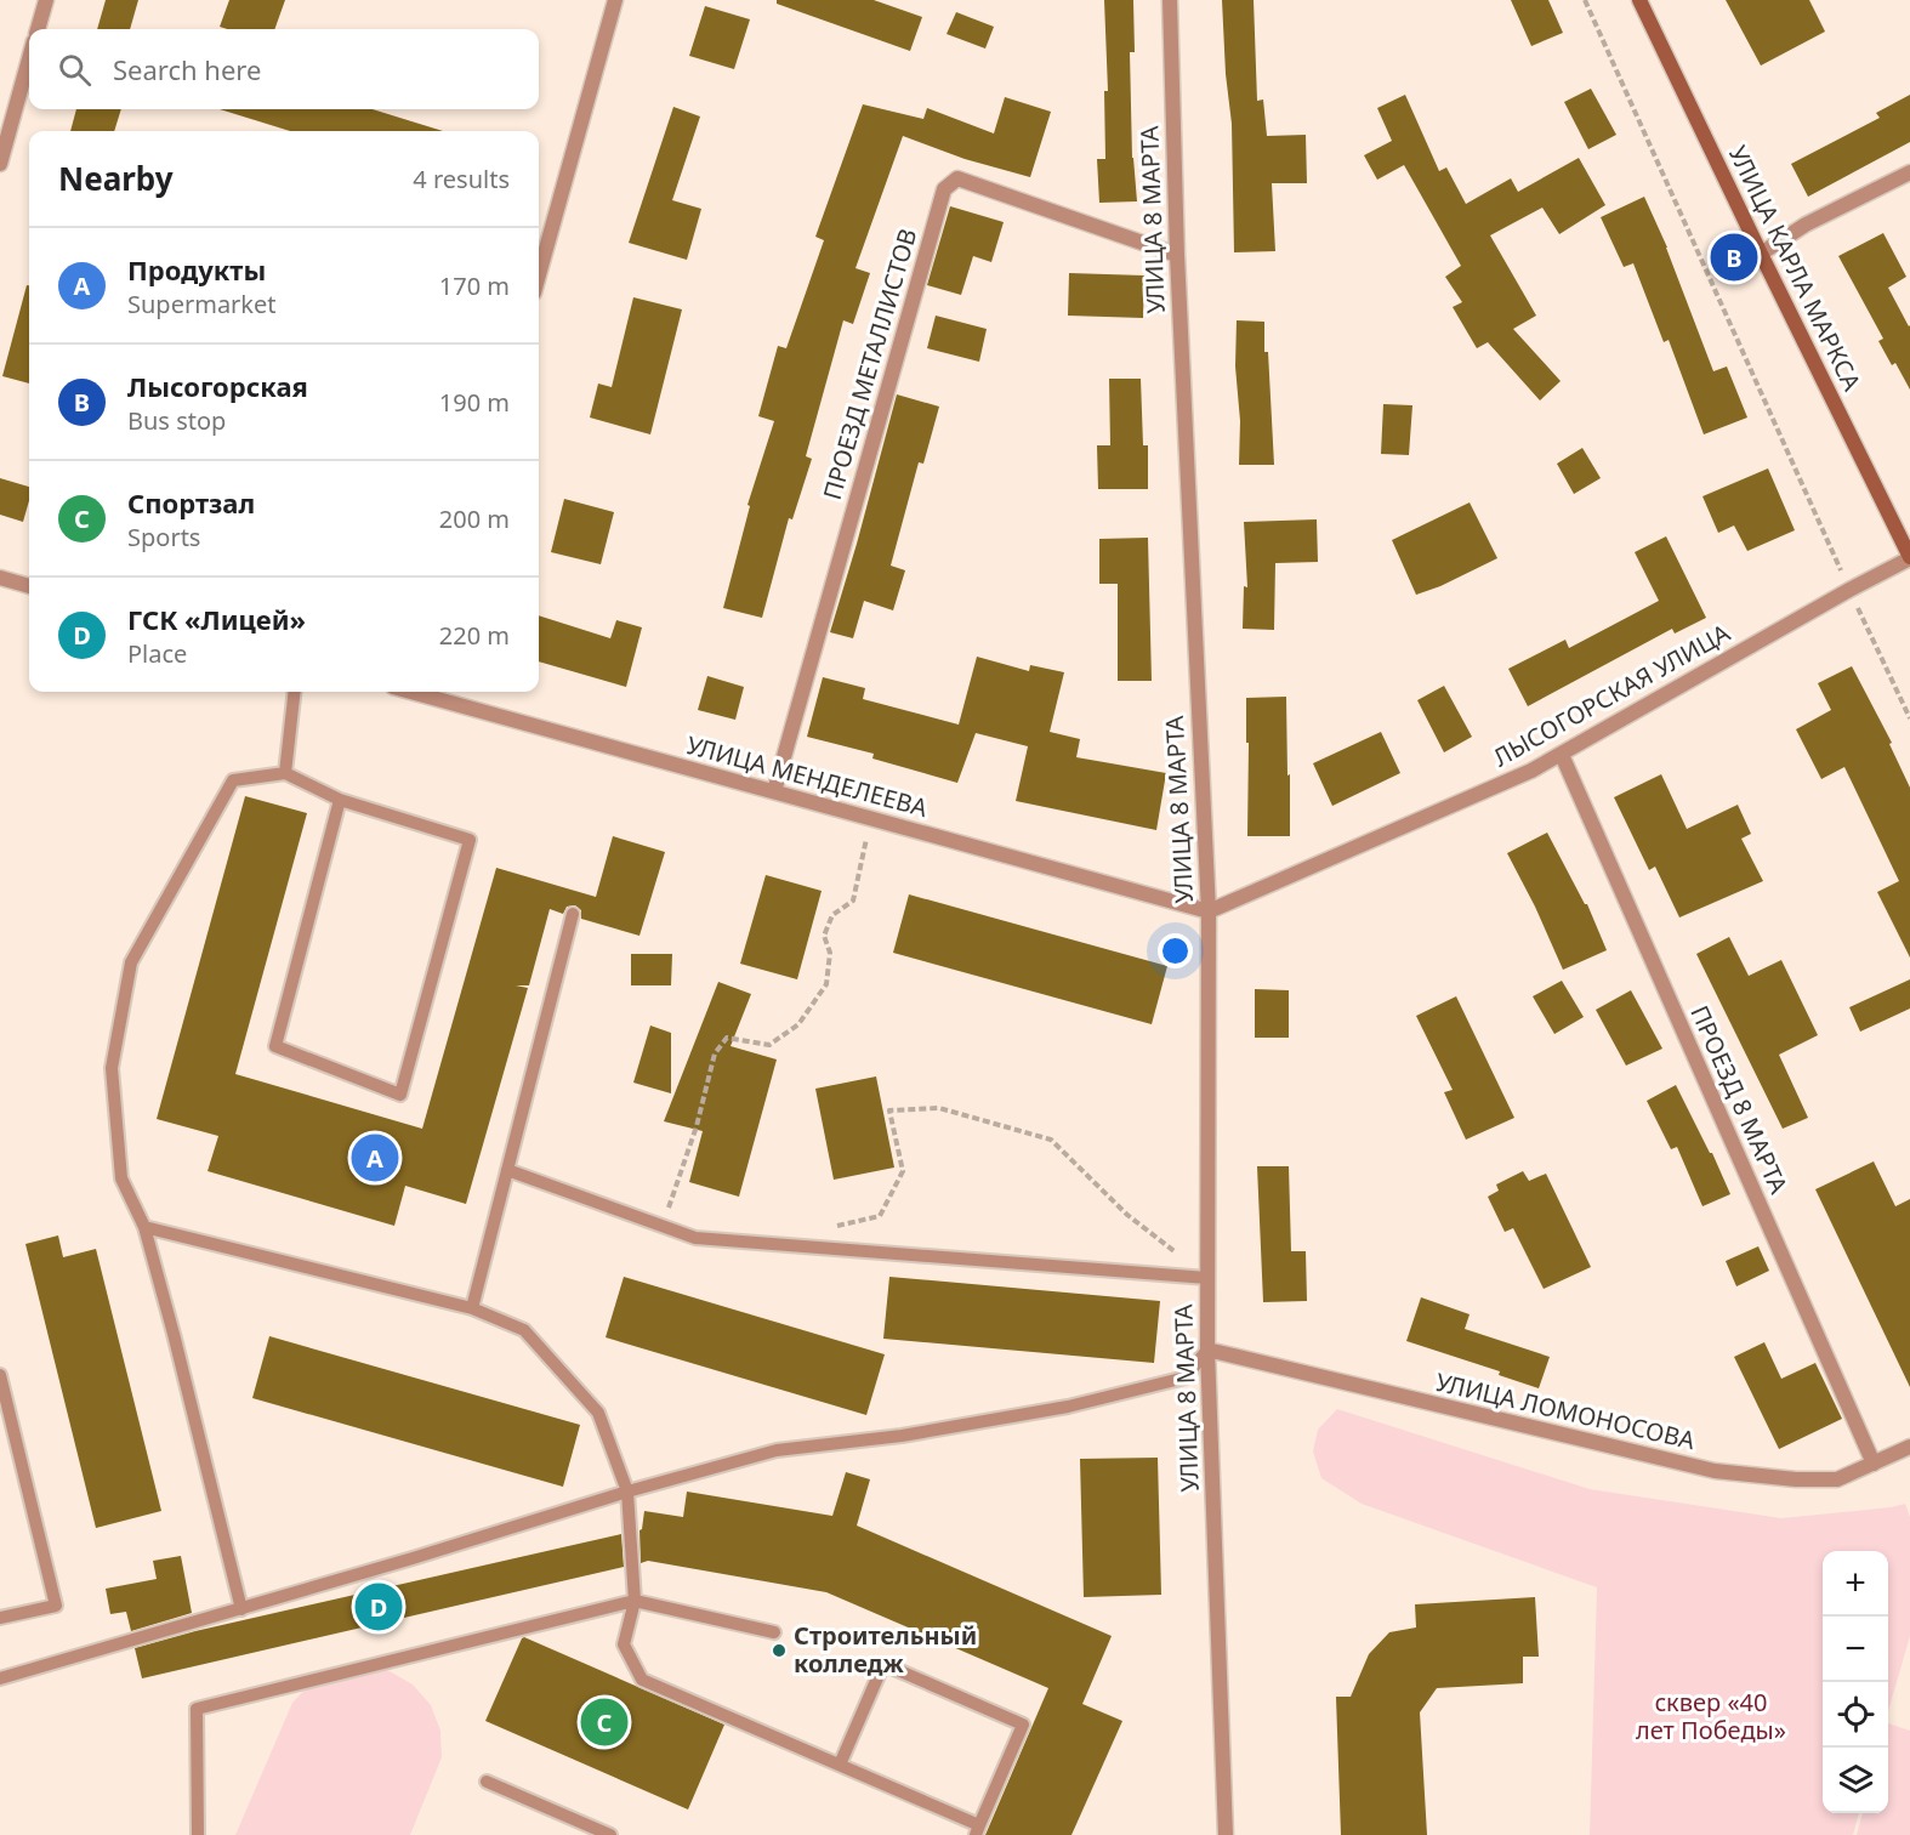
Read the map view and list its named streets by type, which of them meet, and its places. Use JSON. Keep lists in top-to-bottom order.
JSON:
{
  "streets": {
    "main road": ["УЛИЦА КАРЛА МАРКСА"],
    "street": [
      "УЛИЦА 8 МАРТА",
      "ПРОЕЗД МЕТАЛЛИСТОВ",
      "ЛЫСОГОРСКАЯ УЛИЦА",
      "УЛИЦА МЕНДЕЛЕЕВА",
      "ПРОЕЗД 8 МАРТА",
      "УЛИЦА ЛОМОНОСОВА"
    ]
  },
  "crossings": [
    ["УЛИЦА 8 МАРТА", "ПРОЕЗД МЕТАЛЛИСТОВ"],
    ["УЛИЦА 8 МАРТА", "ЛЫСОГОРСКАЯ УЛИЦА"],
    ["УЛИЦА 8 МАРТА", "УЛИЦА МЕНДЕЛЕЕВА"],
    ["УЛИЦА 8 МАРТА", "УЛИЦА ЛОМОНОСОВА"],
    ["УЛИЦА КАРЛА МАРКСА", "ЛЫСОГОРСКАЯ УЛИЦА"],
    ["ПРОЕЗД МЕТАЛЛИСТОВ", "УЛИЦА МЕНДЕЛЕЕВА"],
    ["ЛЫСОГОРСКАЯ УЛИЦА", "УЛИЦА МЕНДЕЛЕЕВА"],
    ["ЛЫСОГОРСКАЯ УЛИЦА", "ПРОЕЗД 8 МАРТА"],
    ["ПРОЕЗД 8 МАРТА", "УЛИЦА ЛОМОНОСОВА"]
  ],
  "parks": ["cквер «40 лет Победы»"],
  "places": ["Строительный колледж"],
  "page": {
    "search": "Search here",
    "heading": ["Nearby", "4 results"],
    "list": [
      {
        "mark": "A",
        "name": "Продукты",
        "note": "Supermarket",
        "value": "170 m"
      },
      {
        "mark": "B",
        "name": "Лысогорская",
        "note": "Bus stop",
        "value": "190 m"
      },
      {
        "mark": "C",
        "name": "Спортзал",
        "note": "Sports",
        "value": "200 m"
      },
      {
        "mark": "D",
        "name": "ГСК «Лицей»",
        "note": "Place",
        "value": "220 m"
      }
    ],
    "pins": [
      "B",
      "A",
      "D",
      "C"
    ],
    "map_buttons": ["+", "−"]
  }
}
